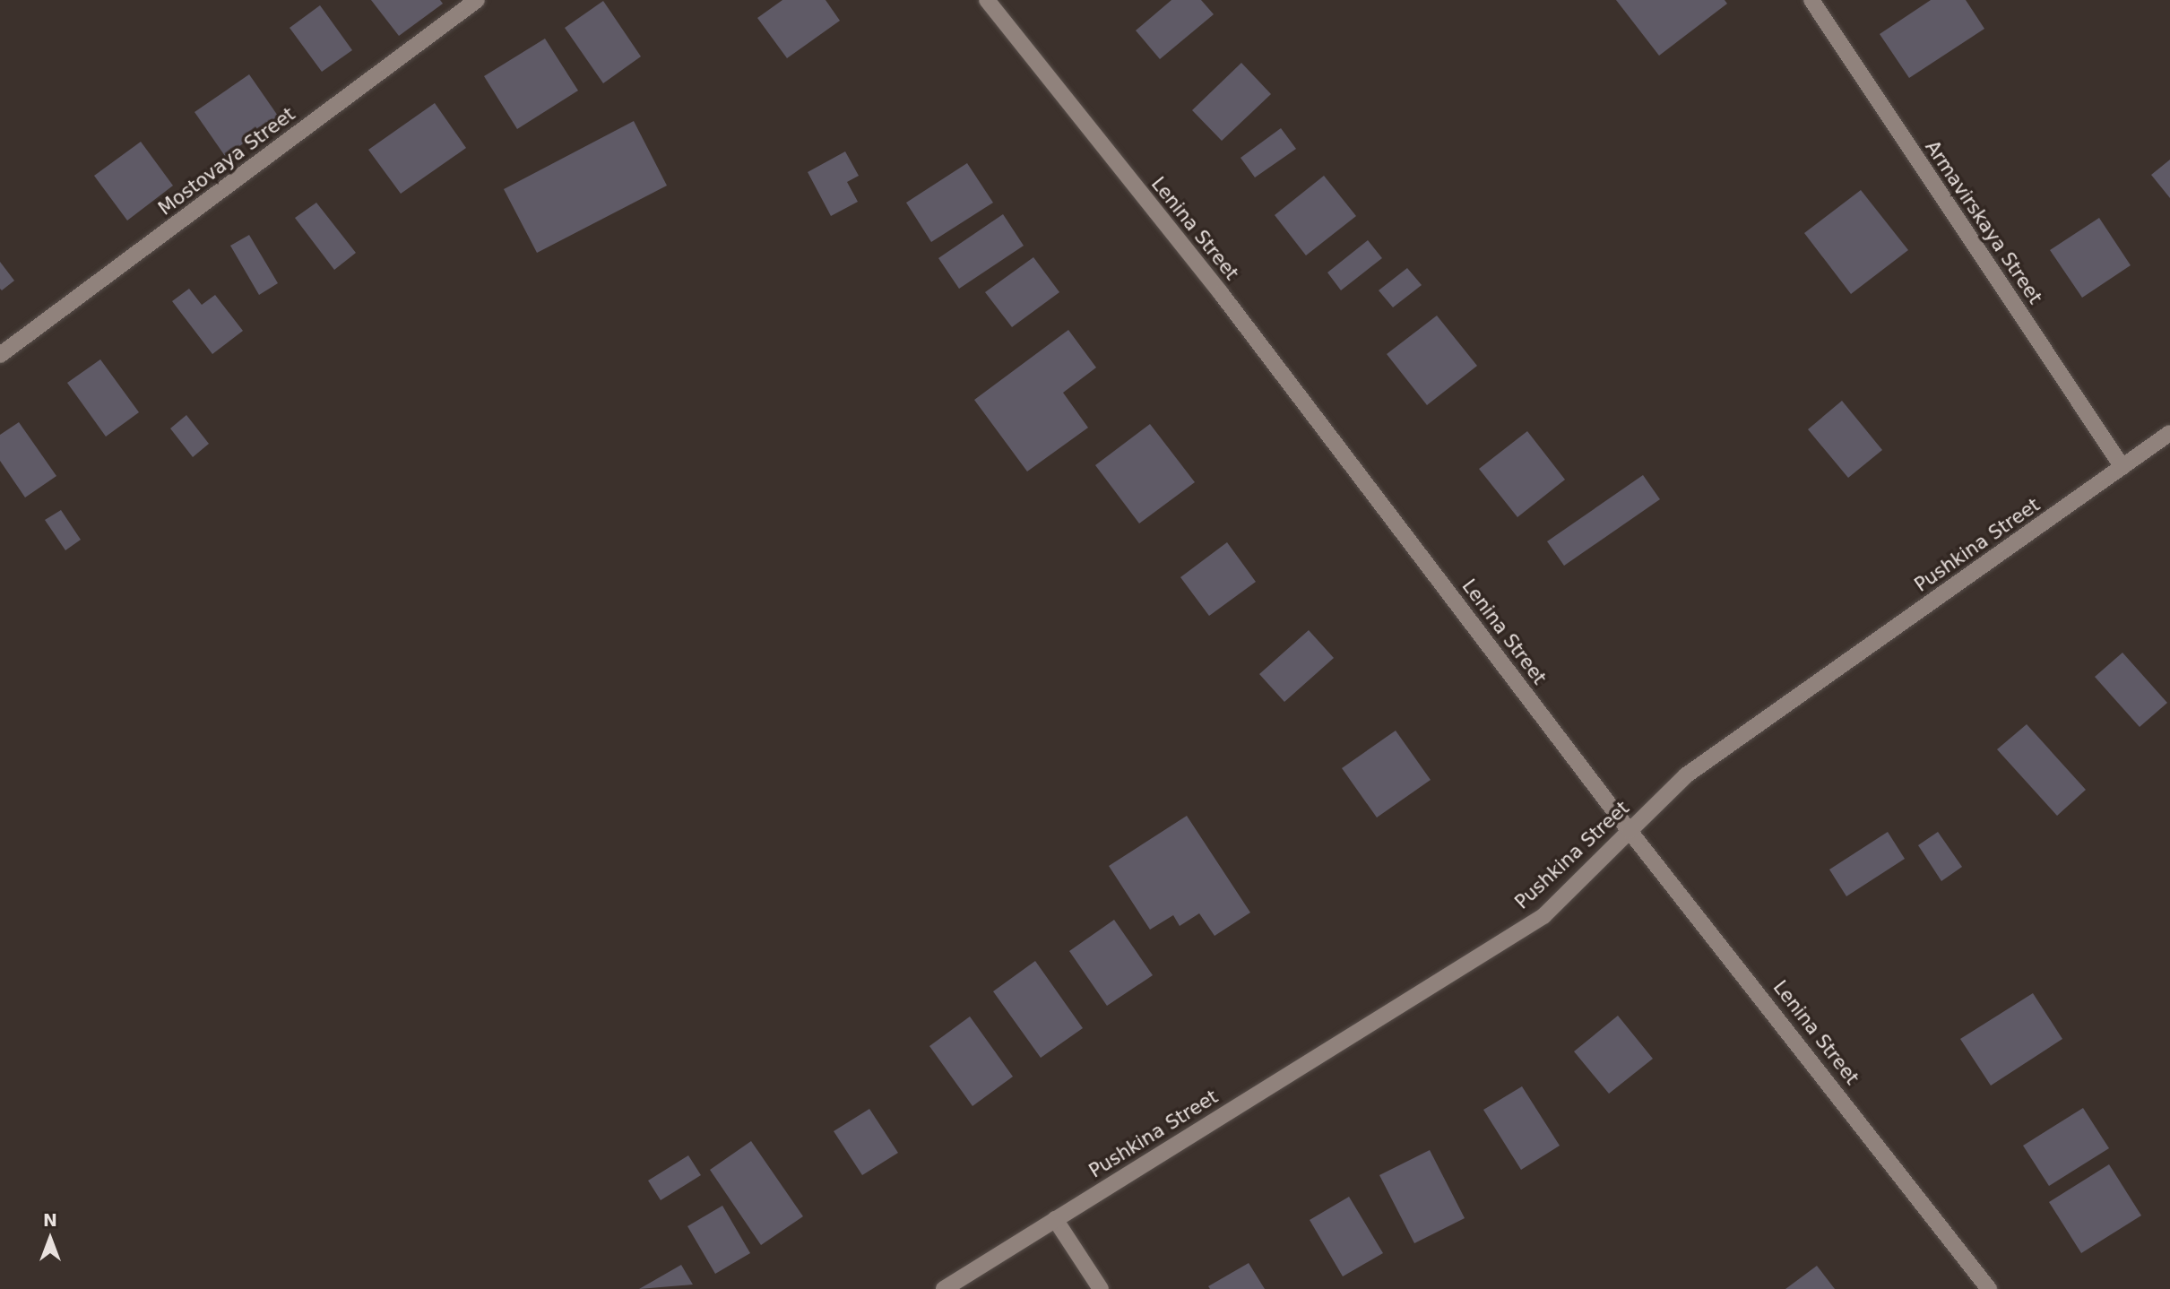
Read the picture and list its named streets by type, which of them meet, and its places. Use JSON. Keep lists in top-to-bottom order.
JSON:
{
  "streets": {
    "street": [
      "Mostovaya Street",
      "Armavirskaya Street",
      "Lenina Street",
      "Pushkina Street"
    ]
  },
  "crossings": [
    ["Armavirskaya Street", "Pushkina Street"],
    ["Lenina Street", "Pushkina Street"]
  ],
  "north": "top"
}
